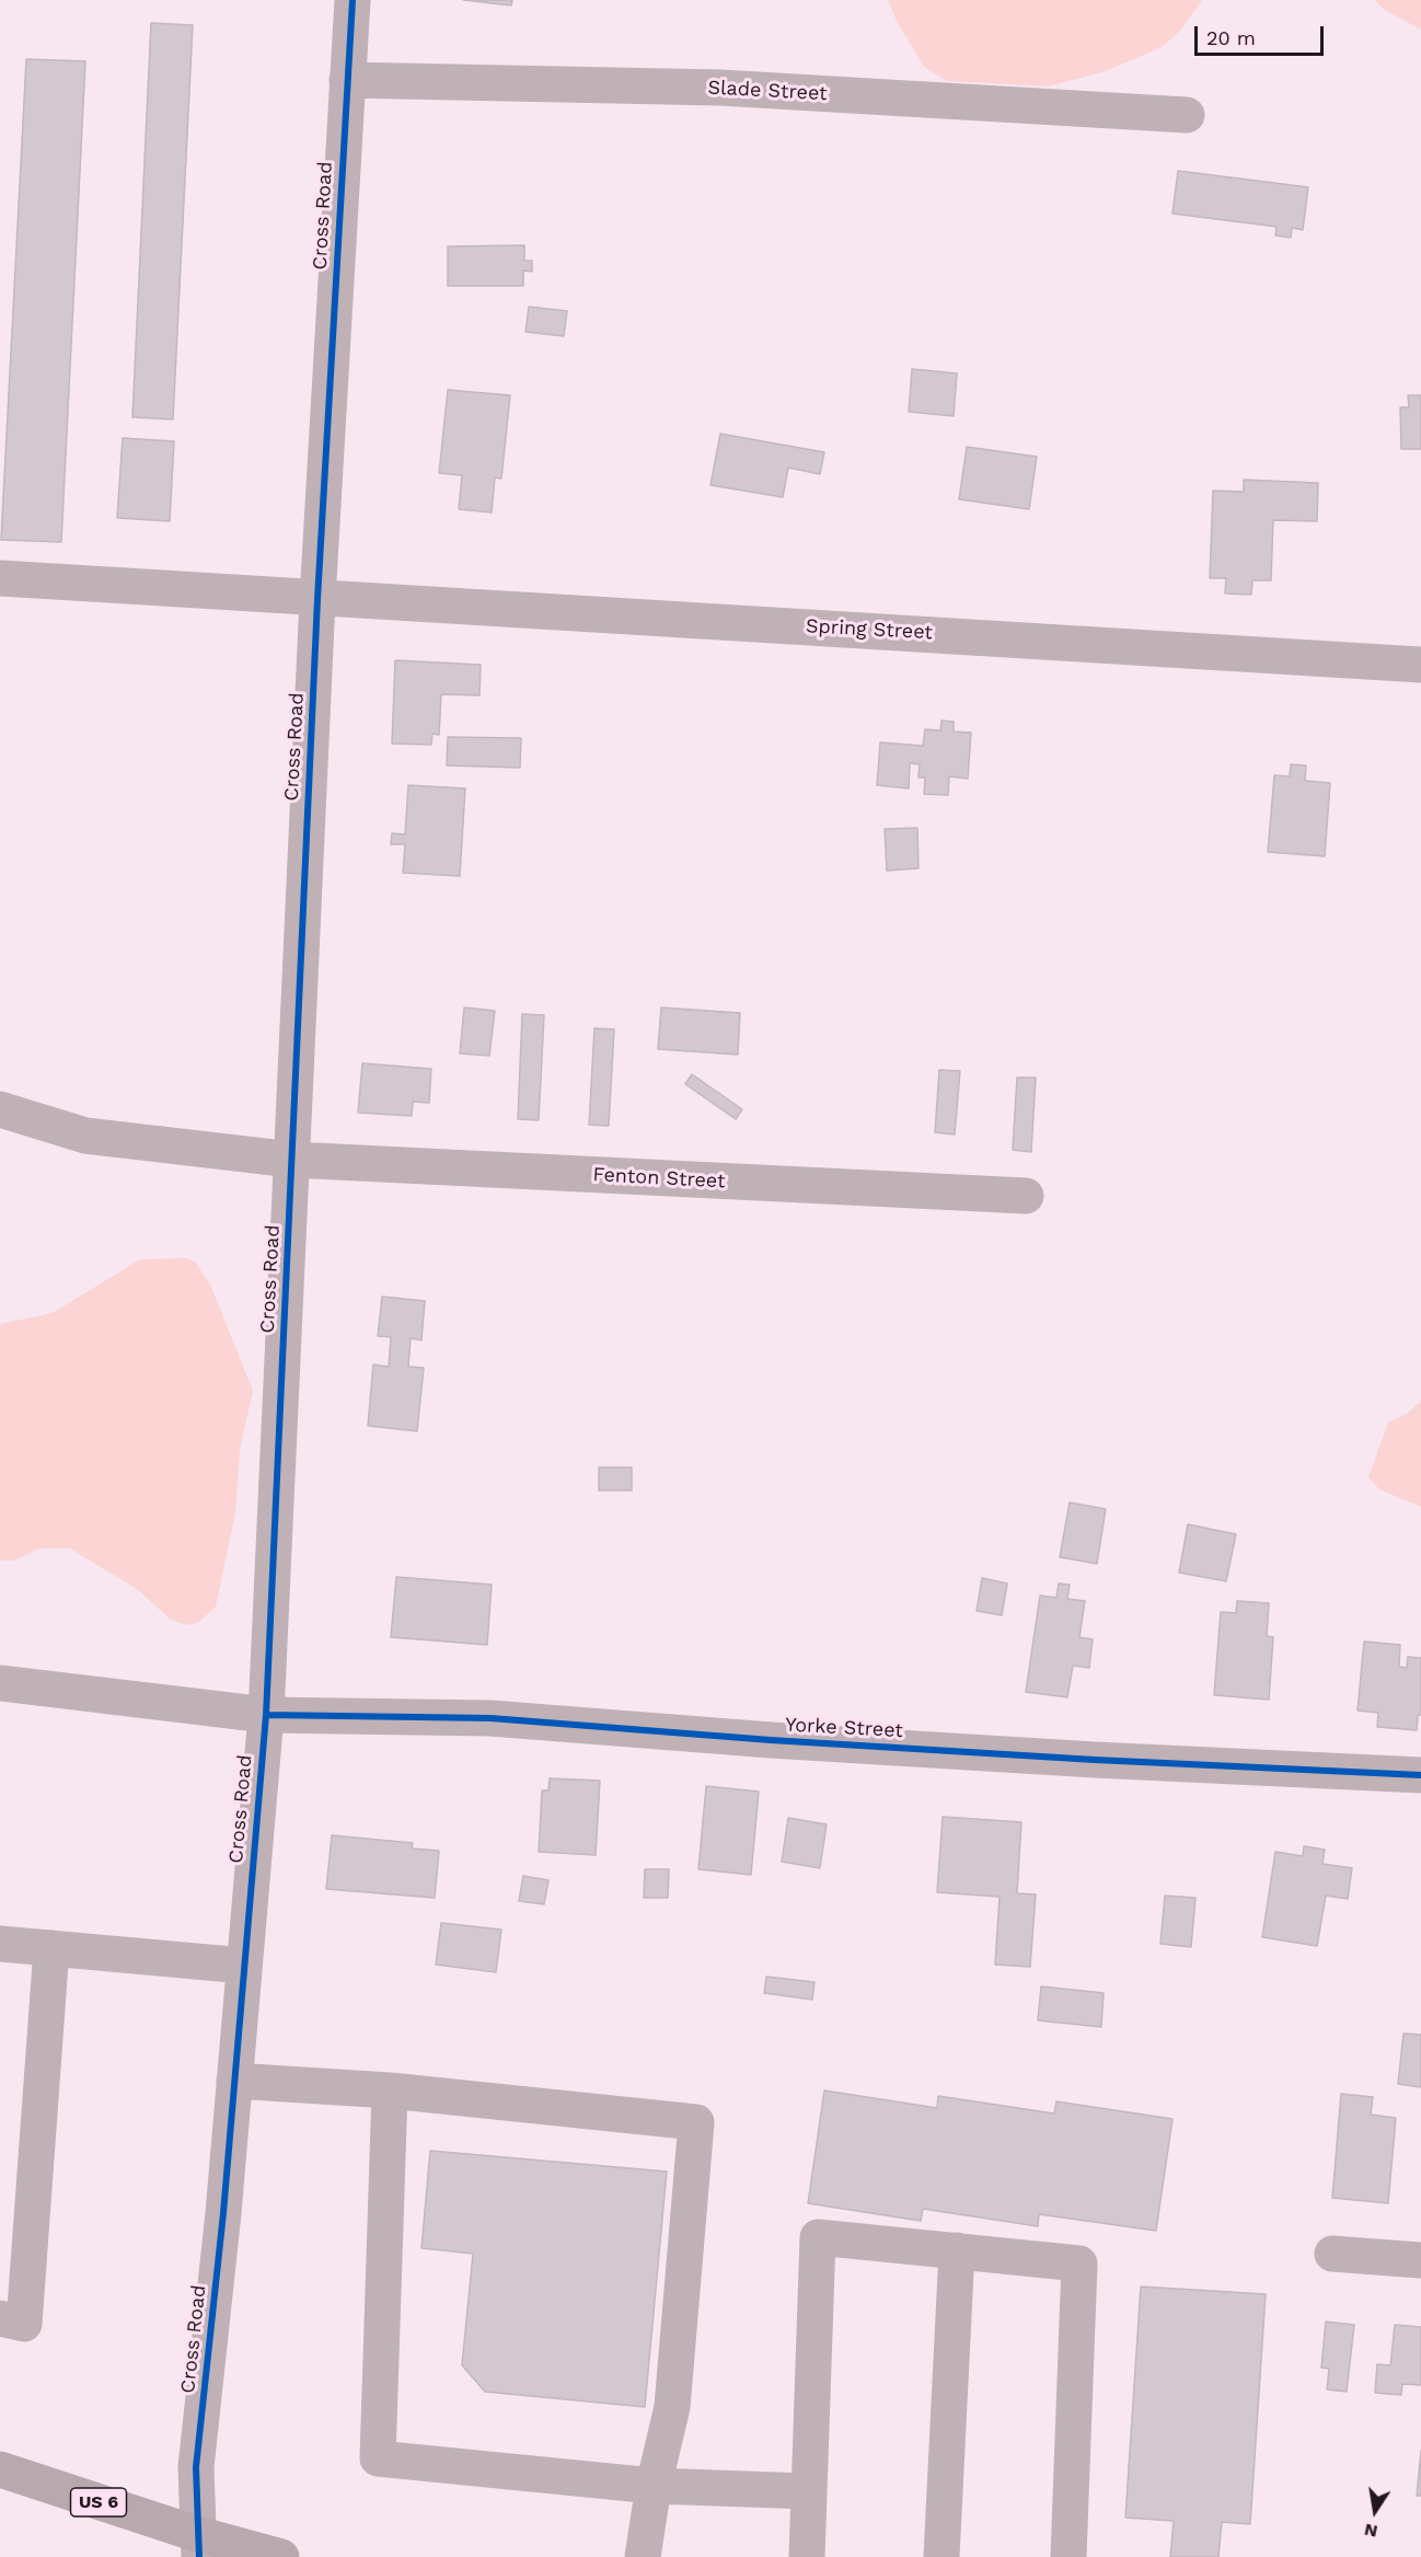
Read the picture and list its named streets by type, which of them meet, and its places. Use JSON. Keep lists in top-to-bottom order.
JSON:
{
  "streets": {
    "main road": ["US 6"],
    "street": [
      "Slade Street",
      "Cross Road",
      "Spring Street",
      "Fenton Street",
      "Yorke Street"
    ]
  },
  "crossings": [
    ["Slade Street", "Cross Road"],
    ["Cross Road", "Spring Street"],
    ["Cross Road", "Fenton Street"],
    ["Cross Road", "Yorke Street"],
    ["Cross Road", "US 6"]
  ],
  "scale_bar": "20 m",
  "north": "bottom"
}
